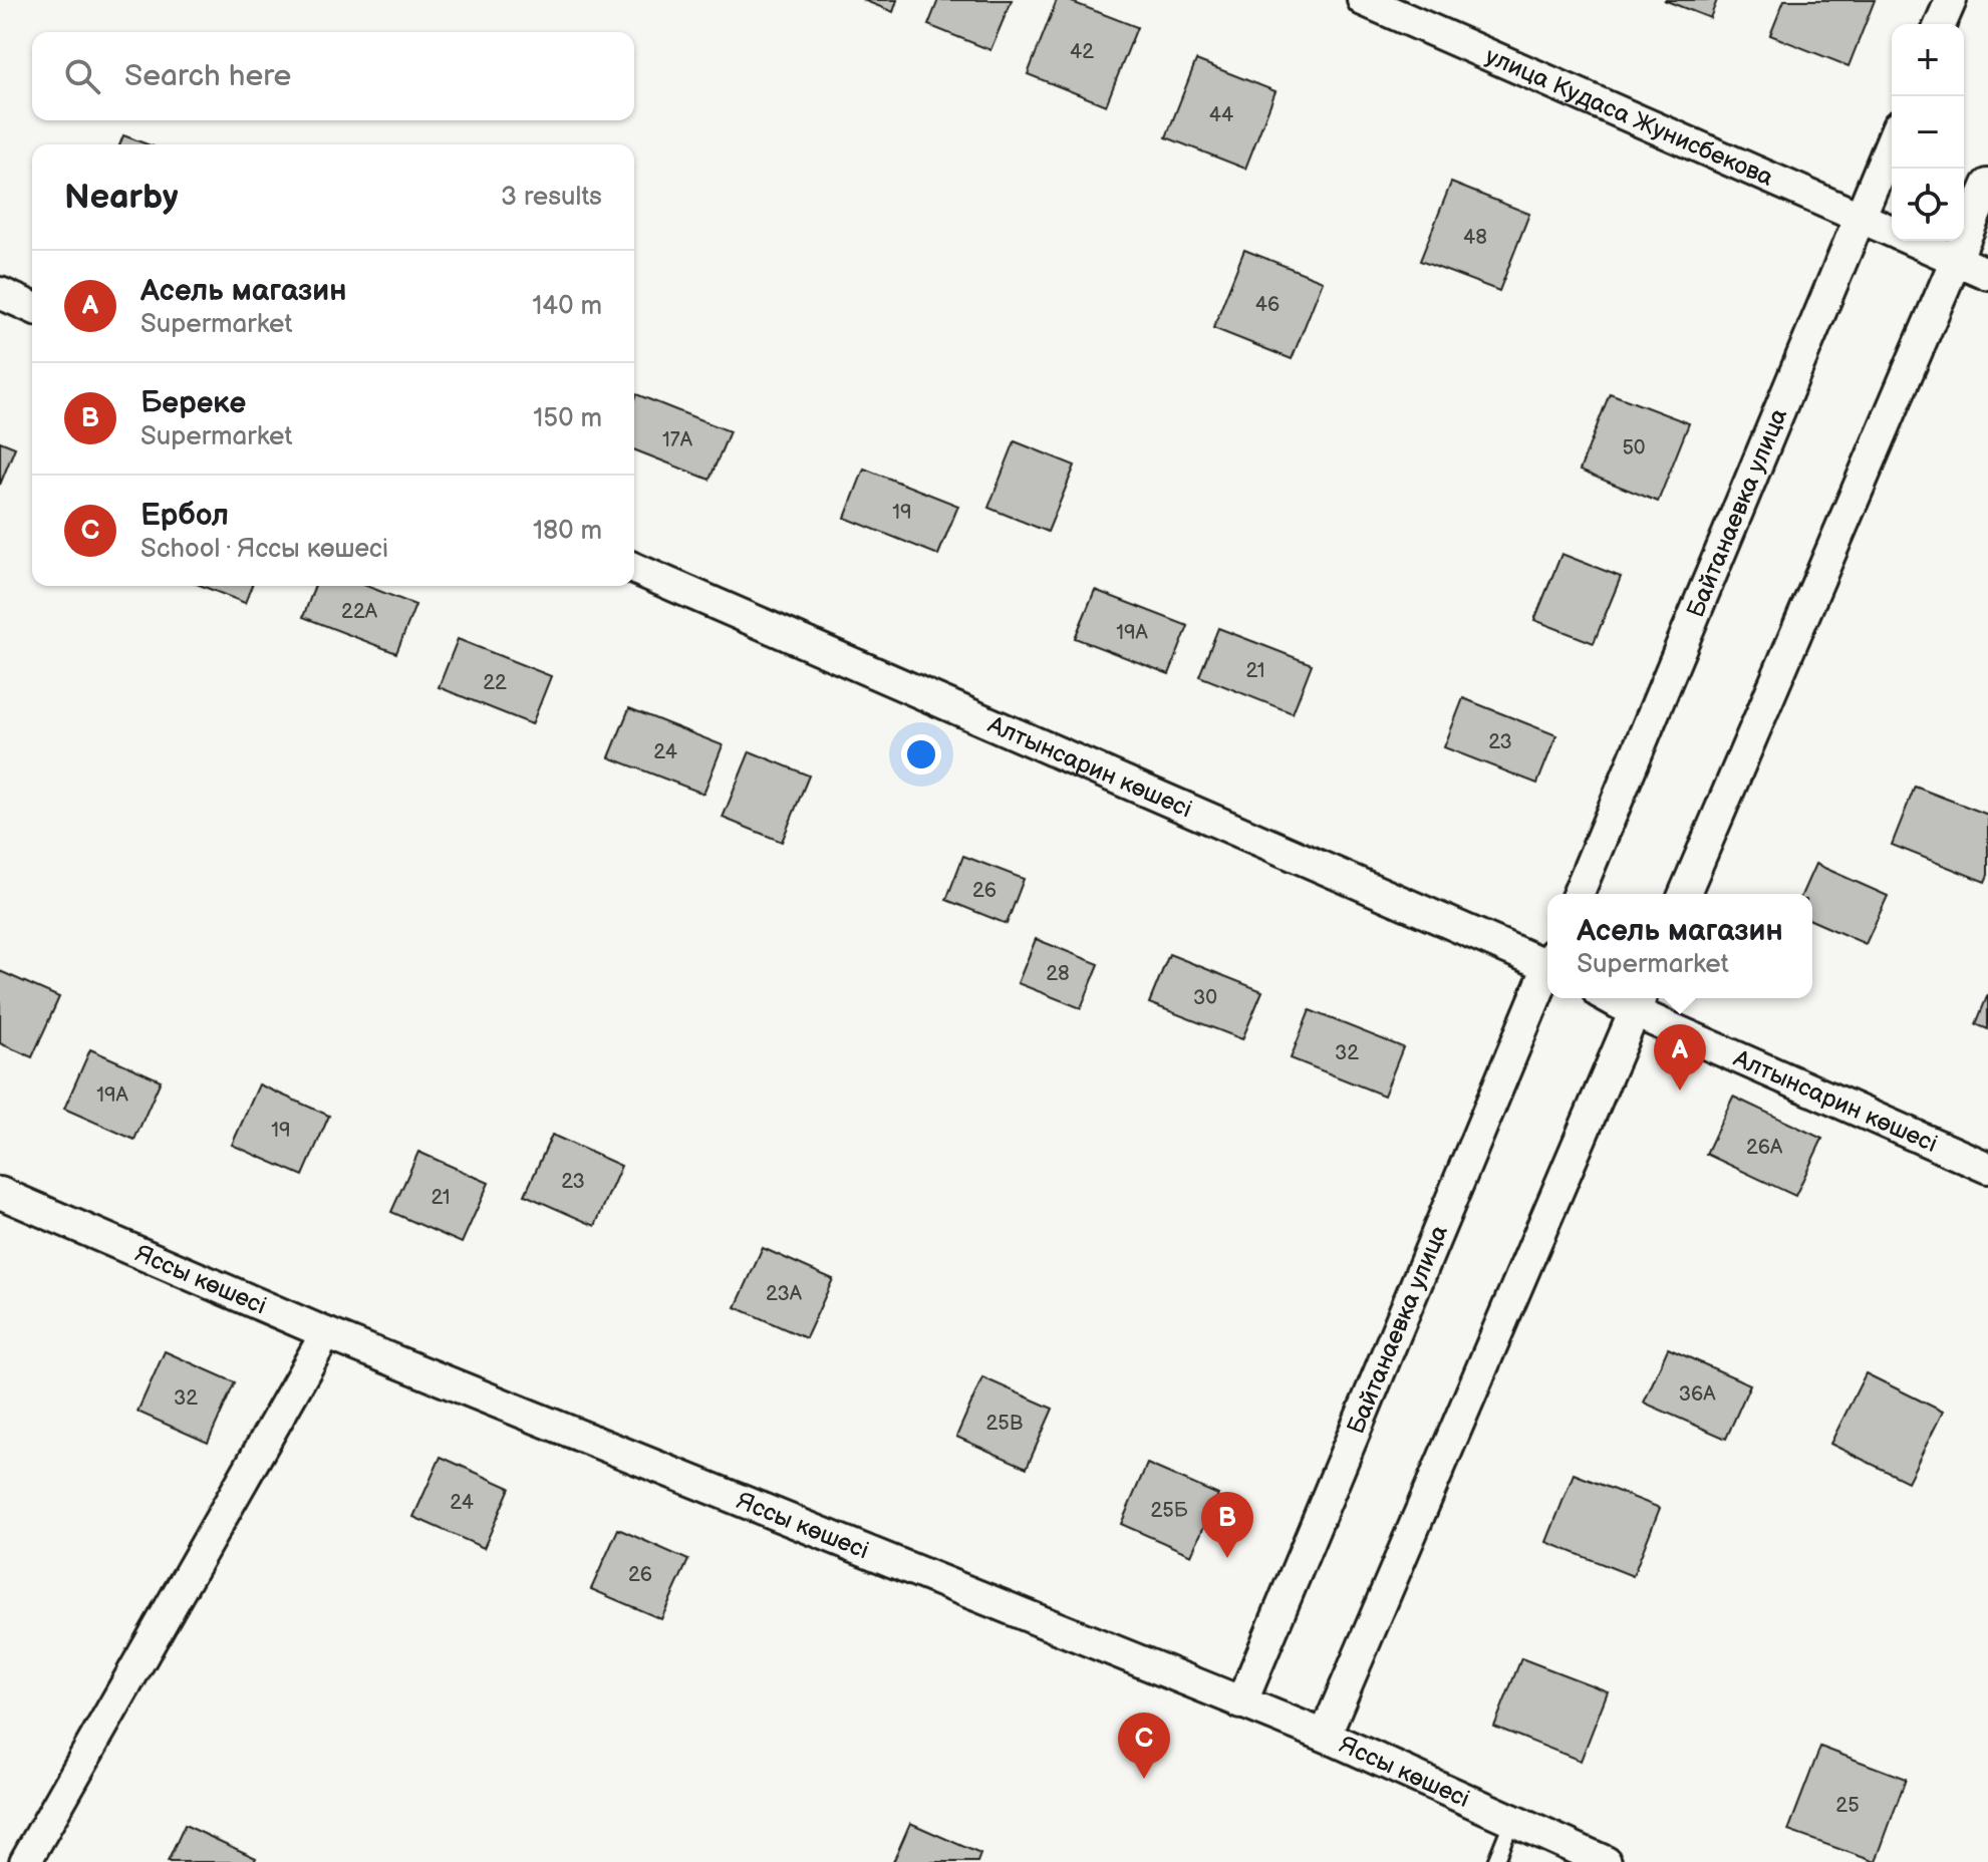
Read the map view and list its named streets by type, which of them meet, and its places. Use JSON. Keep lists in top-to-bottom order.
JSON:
{
  "streets": {
    "street": [
      "улица Кудаса Жунисбекова",
      "Байтанаевка улица",
      "Алтынсарин көшесі",
      "Яссы көшесі"
    ]
  },
  "crossings": [
    ["улица Кудаса Жунисбекова", "Байтанаевка улица"],
    ["Байтанаевка улица", "Яссы көшесі"]
  ],
  "house_numbers": [
    "42",
    "44",
    "48",
    "46",
    "17A",
    "50",
    "19",
    "22A",
    "19A",
    "21",
    "22",
    "23",
    "24",
    "26",
    "28",
    "30",
    "32",
    "19A",
    "19",
    "26A",
    "23",
    "21",
    "23A",
    "36A",
    "32",
    "25B",
    "24",
    "25Б",
    "26",
    "25"
  ],
  "page": {
    "map_buttons": ["+", "−"],
    "search": "Search here",
    "heading": ["Nearby", "3 results"],
    "list": [
      {
        "mark": "A",
        "name": "Асель магазин",
        "note": "Supermarket",
        "value": "140 m"
      },
      {
        "mark": "B",
        "name": "Береке",
        "note": "Supermarket",
        "value": "150 m"
      },
      {
        "mark": "C",
        "name": "Ербол",
        "note": "School · Яссы көшесі",
        "value": "180 m"
      }
    ],
    "popup": ["Асель магазин", "Supermarket"],
    "pins": ["A", "B", "C"]
  }
}
